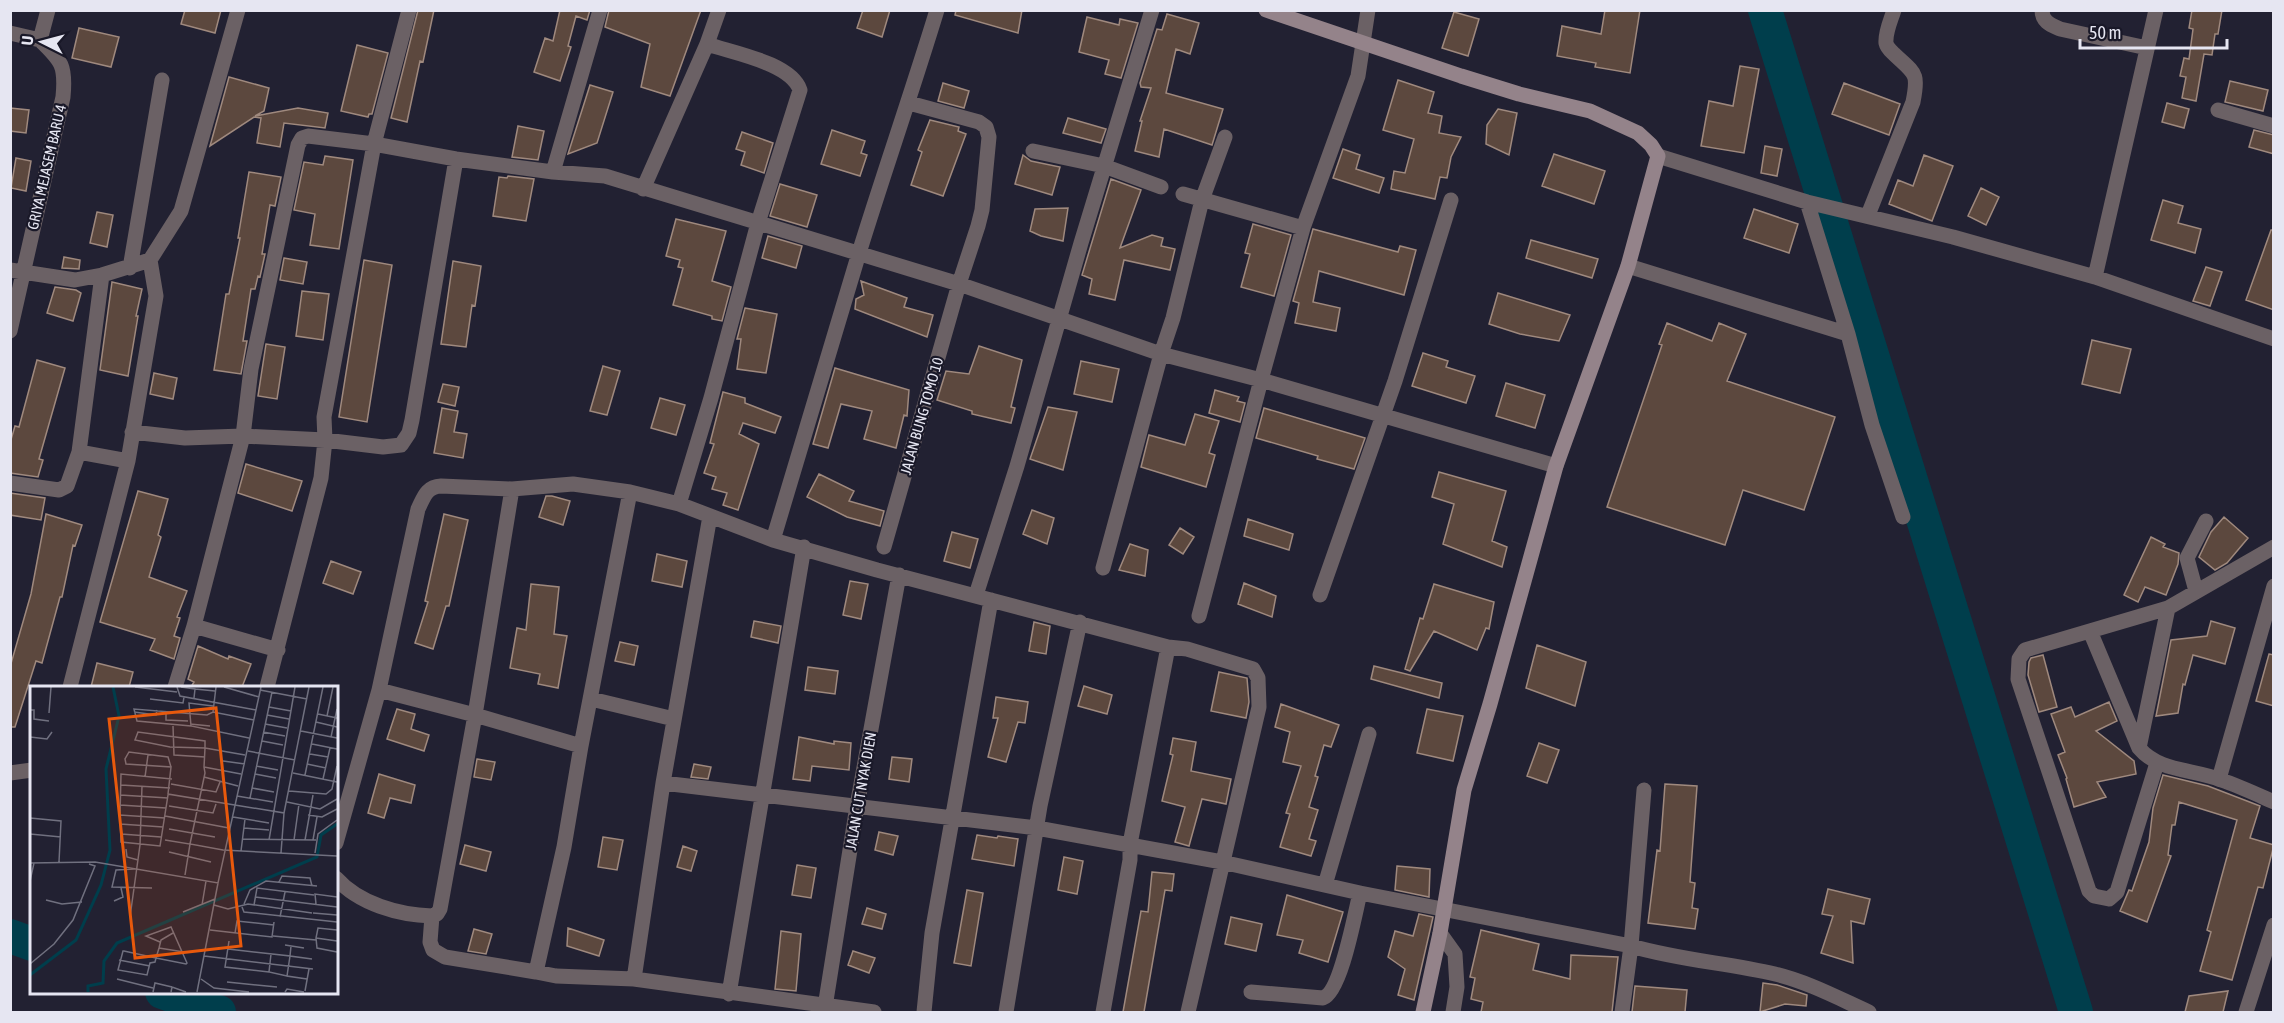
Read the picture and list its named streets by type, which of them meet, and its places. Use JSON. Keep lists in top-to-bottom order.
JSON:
{
  "streets": {
    "street": ["GRIYA MEJASEM BARU 4", "JALAN BUNG TOMO 10", "JALAN CUT NYAK DIEN"]
  },
  "scale_bar": "50 m",
  "north": "left"
}
